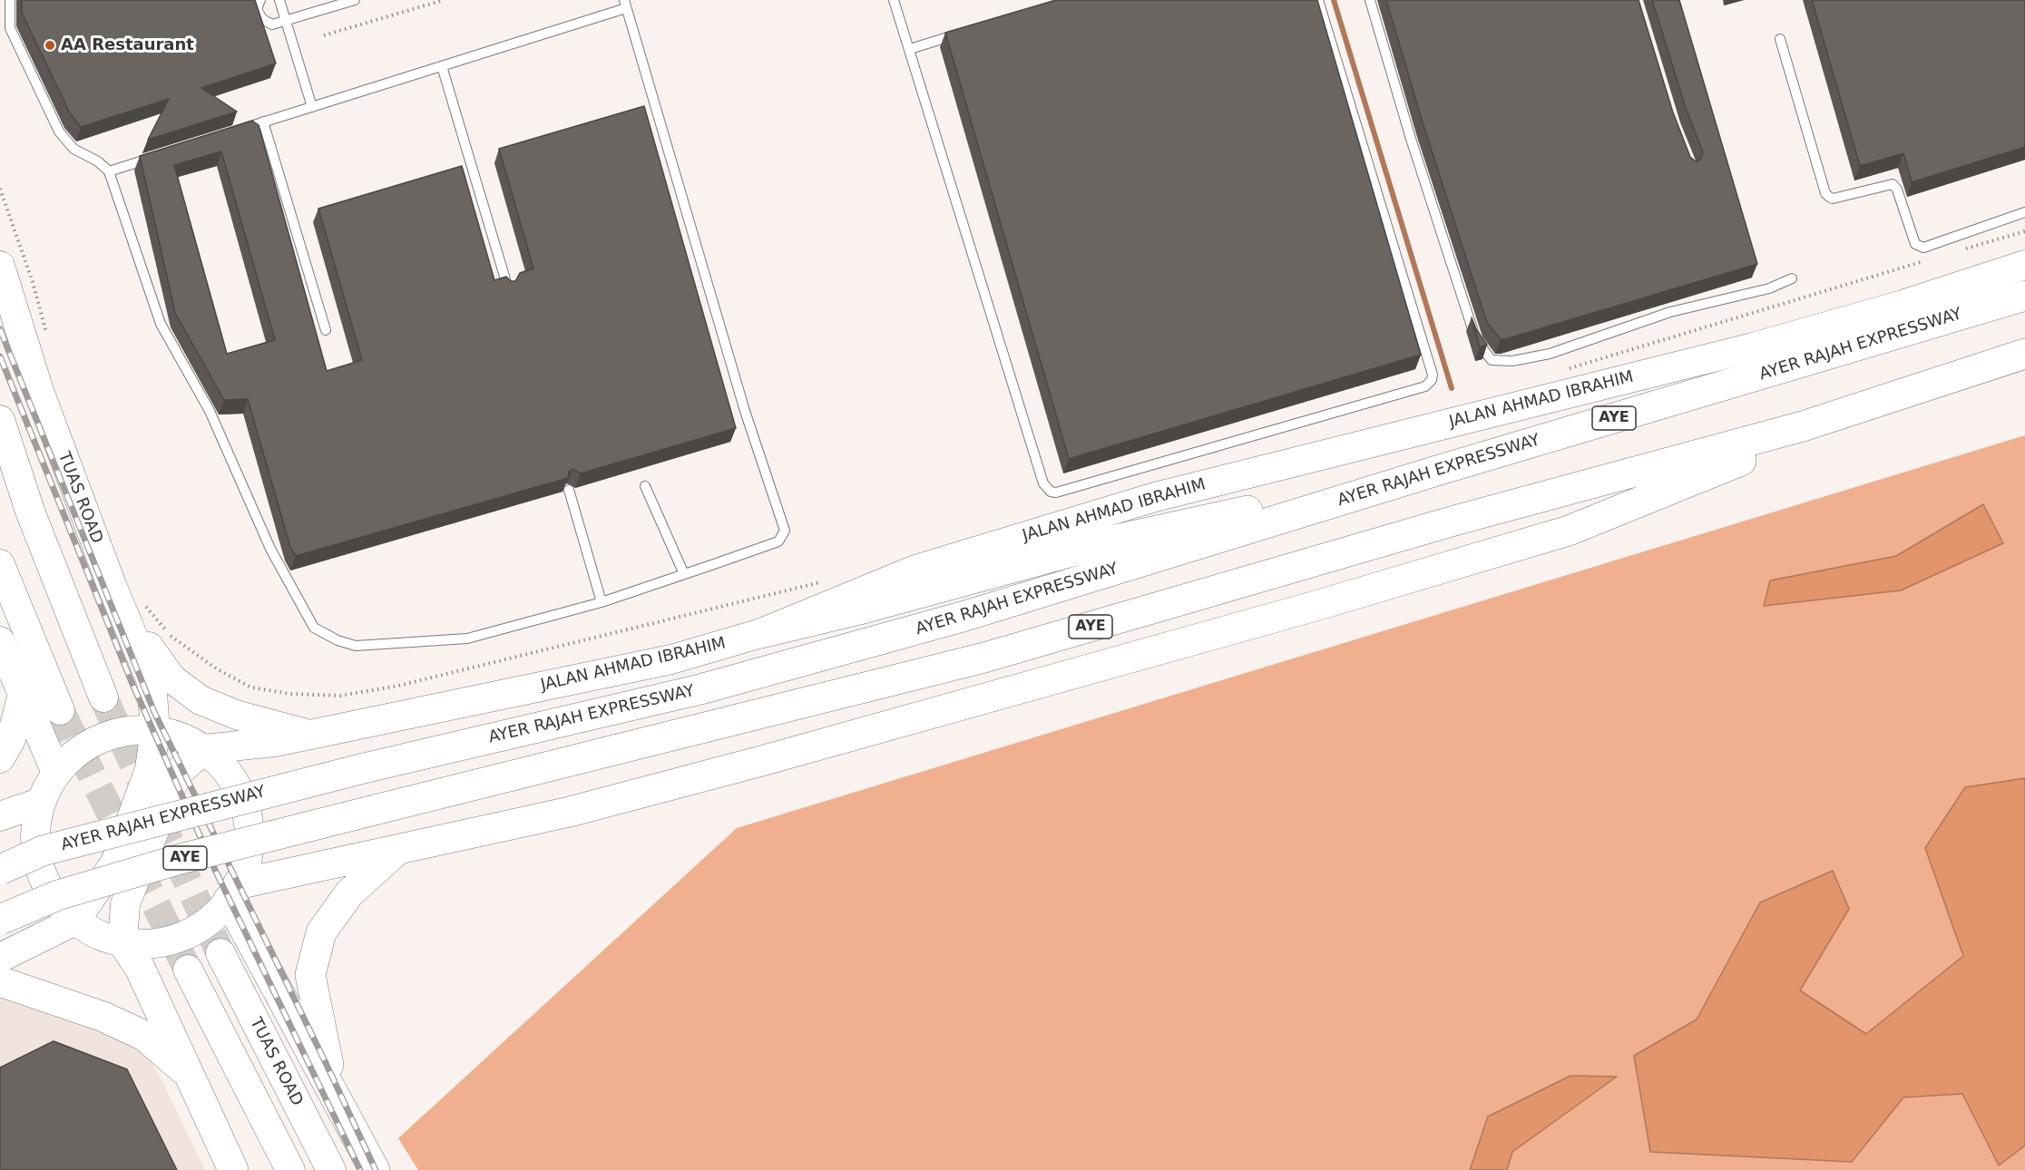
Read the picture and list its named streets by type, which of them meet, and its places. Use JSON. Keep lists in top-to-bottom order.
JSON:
{
  "streets": {
    "highway": ["AYER RAJAH EXPRESSWAY", "AYE"],
    "main road": ["JALAN AHMAD IBRAHIM", "TUAS ROAD"]
  },
  "places": ["AA Restaurant"]
}
